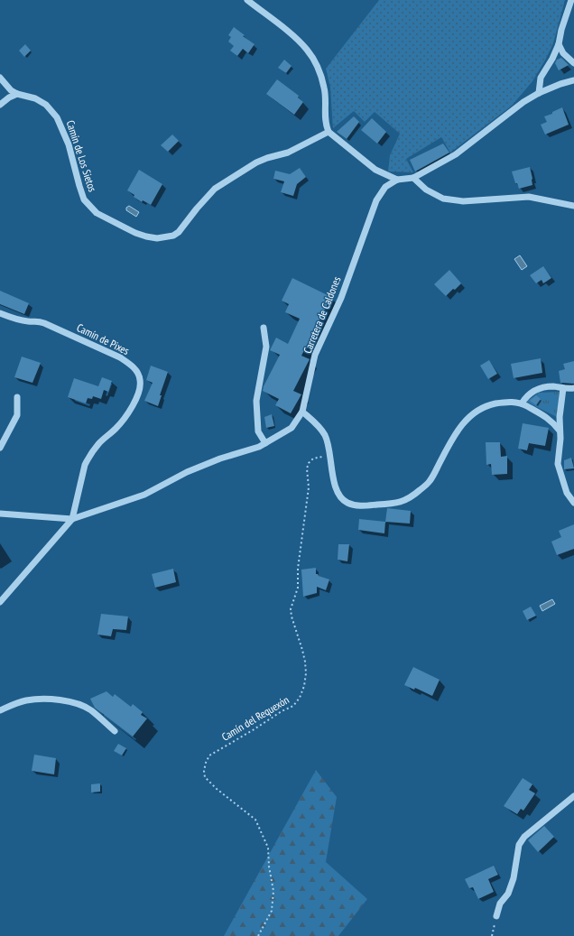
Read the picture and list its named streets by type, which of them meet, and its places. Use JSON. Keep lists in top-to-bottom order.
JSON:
{
  "streets": {
    "street": ["Camín de Los Sietos", "Carretera de Caldones", "Camín de Pixes"],
    "path": ["Camín del Requexón"]
  },
  "crossings": [
    ["Carretera de Caldones", "Camín de Pixes"]
  ]
}
